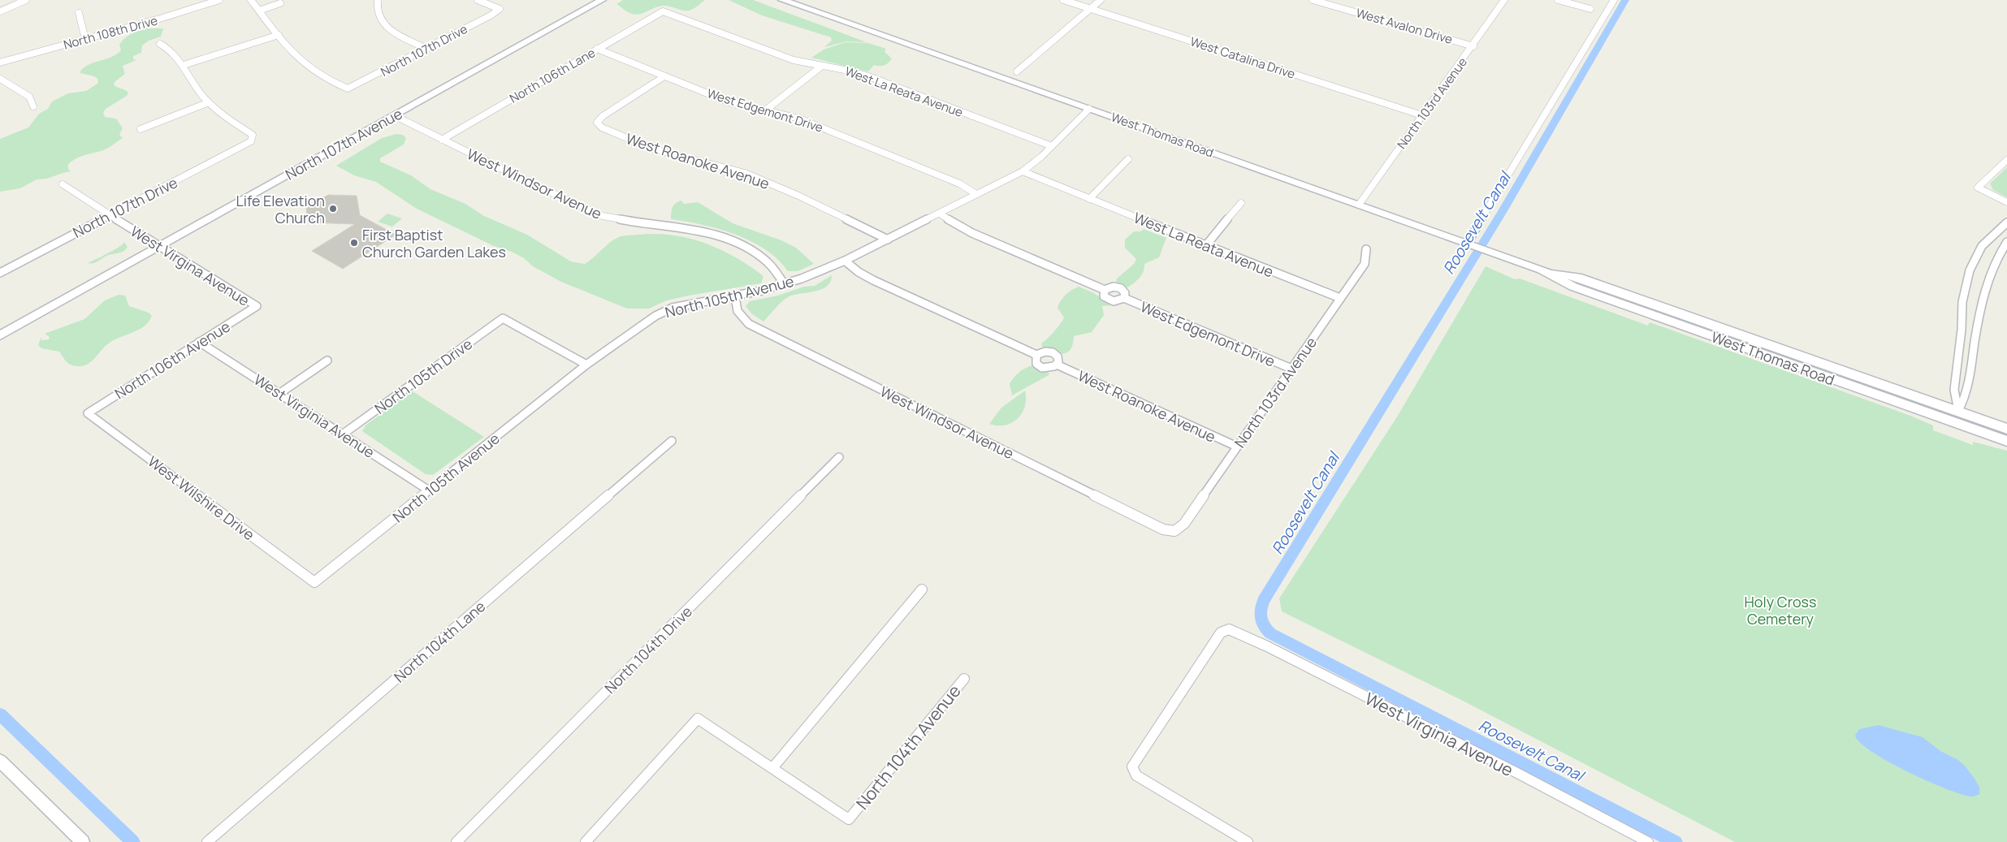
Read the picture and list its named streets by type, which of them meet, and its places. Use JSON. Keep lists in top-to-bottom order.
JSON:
{
  "streets": {
    "main road": ["West Thomas Road", "North 107th Avenue"],
    "street": [
      "West Avalon Drive",
      "North 108th Drive",
      "North 107th Drive",
      "West Catalina Drive",
      "North 106th Lane",
      "West La Reata Avenue",
      "North 103rd Avenue",
      "West Edgemont Drive",
      "West Roanoke Avenue",
      "West Windsor Avenue",
      "West Virgina Avenue",
      "North 105th Avenue",
      "North 106th Avenue",
      "North 105th Drive",
      "West Virginia Avenue",
      "West Wilshire Drive",
      "North 104th Lane",
      "North 104th Drive",
      "North 104th Avenue"
    ]
  },
  "crossings": [
    ["West Avalon Drive", "North 103rd Avenue"],
    ["North 107th Drive", "West Virgina Avenue"],
    ["West Catalina Drive", "North 103rd Avenue"],
    ["North 106th Lane", "West La Reata Avenue"],
    ["North 106th Lane", "West Edgemont Drive"],
    ["North 106th Lane", "West Windsor Avenue"],
    ["West La Reata Avenue", "North 103rd Avenue"],
    ["West La Reata Avenue", "North 105th Avenue"],
    ["North 103rd Avenue", "West Edgemont Drive"],
    ["North 103rd Avenue", "West Thomas Road"],
    ["North 103rd Avenue", "West Roanoke Avenue"],
    ["North 103rd Avenue", "West Windsor Avenue"],
    ["West Edgemont Drive", "West Roanoke Avenue"],
    ["West Edgemont Drive", "North 105th Avenue"],
    ["West Thomas Road", "North 105th Avenue"],
    ["North 107th Avenue", "West Windsor Avenue"],
    ["North 107th Avenue", "West Virgina Avenue"],
    ["West Roanoke Avenue", "North 105th Avenue"],
    ["West Windsor Avenue", "North 105th Avenue"],
    ["West Virgina Avenue", "North 106th Avenue"],
    ["North 105th Avenue", "North 105th Drive"],
    ["North 105th Avenue", "West Virginia Avenue"],
    ["North 105th Avenue", "West Wilshire Drive"],
    ["North 106th Avenue", "West Virginia Avenue"],
    ["North 106th Avenue", "West Wilshire Drive"],
    ["North 105th Drive", "West Virginia Avenue"]
  ],
  "water": ["Roosevelt Canal"],
  "parks": ["Holy Cross Cemetery"],
  "places": ["Life Elevation Church", "First Baptist Church Garden Lakes"]
}
